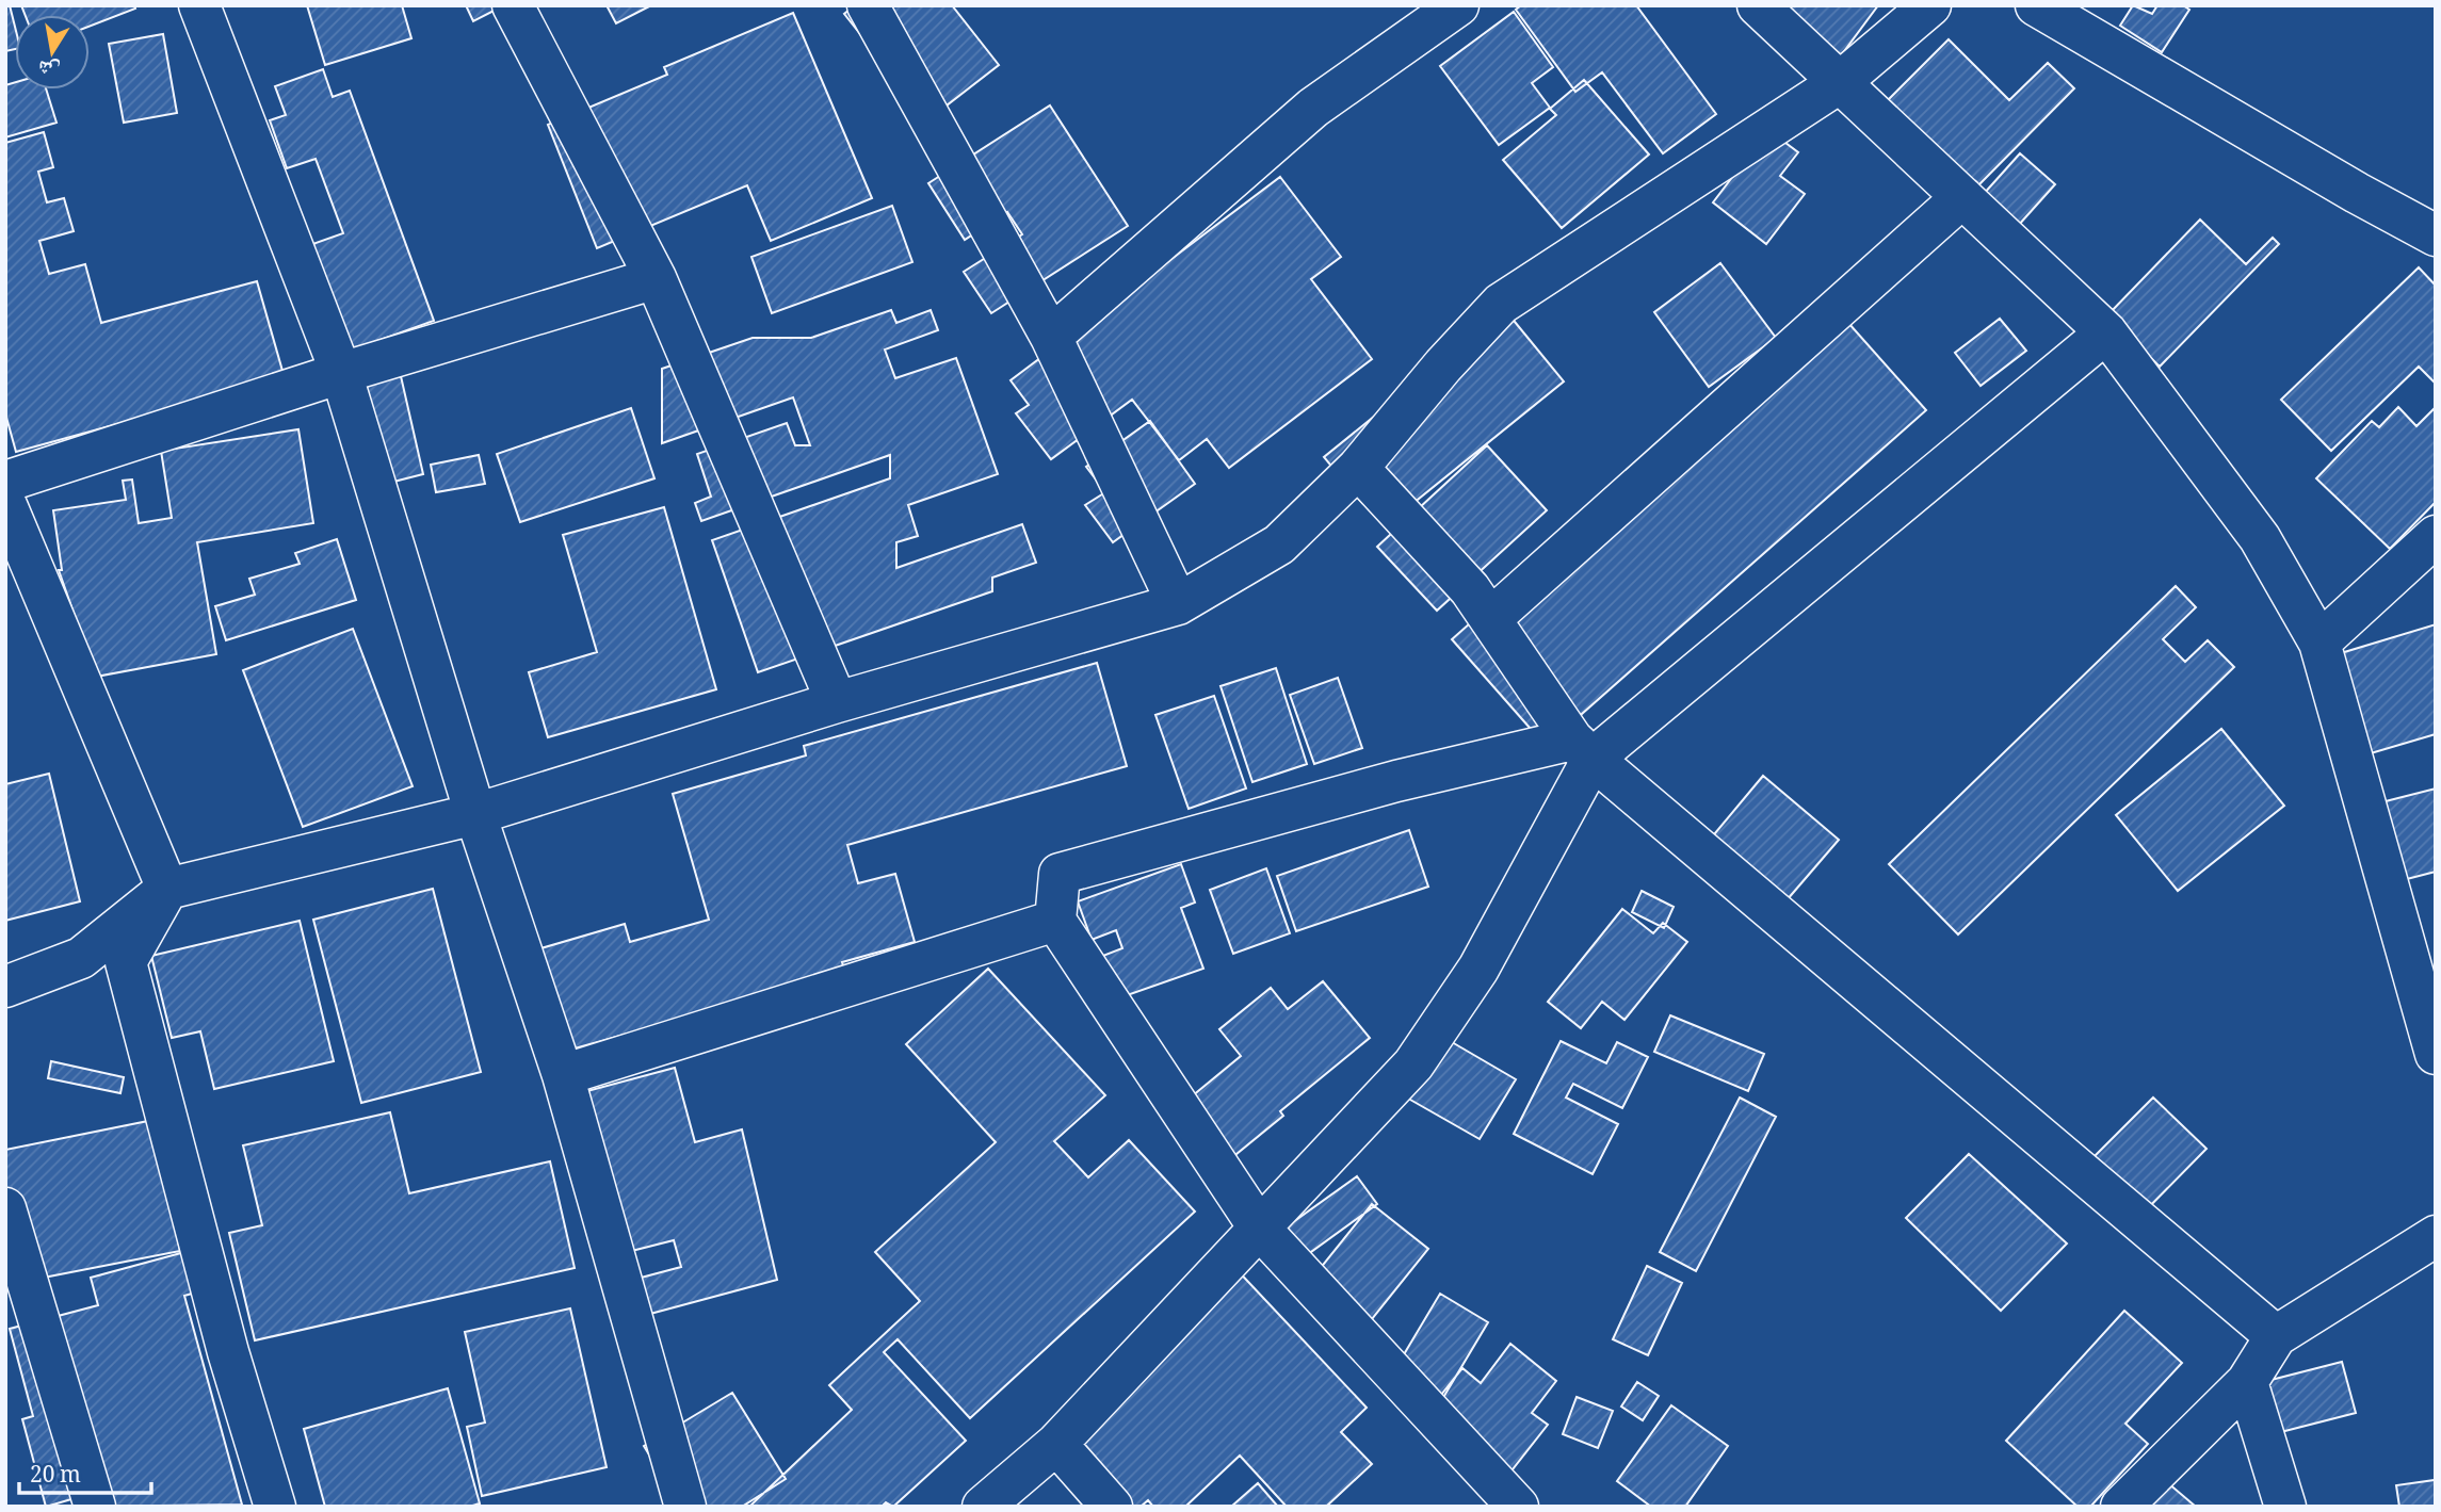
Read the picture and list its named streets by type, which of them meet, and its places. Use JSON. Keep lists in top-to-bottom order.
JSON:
{
  "scale_bar": "20 m",
  "north": "bottom"
}
